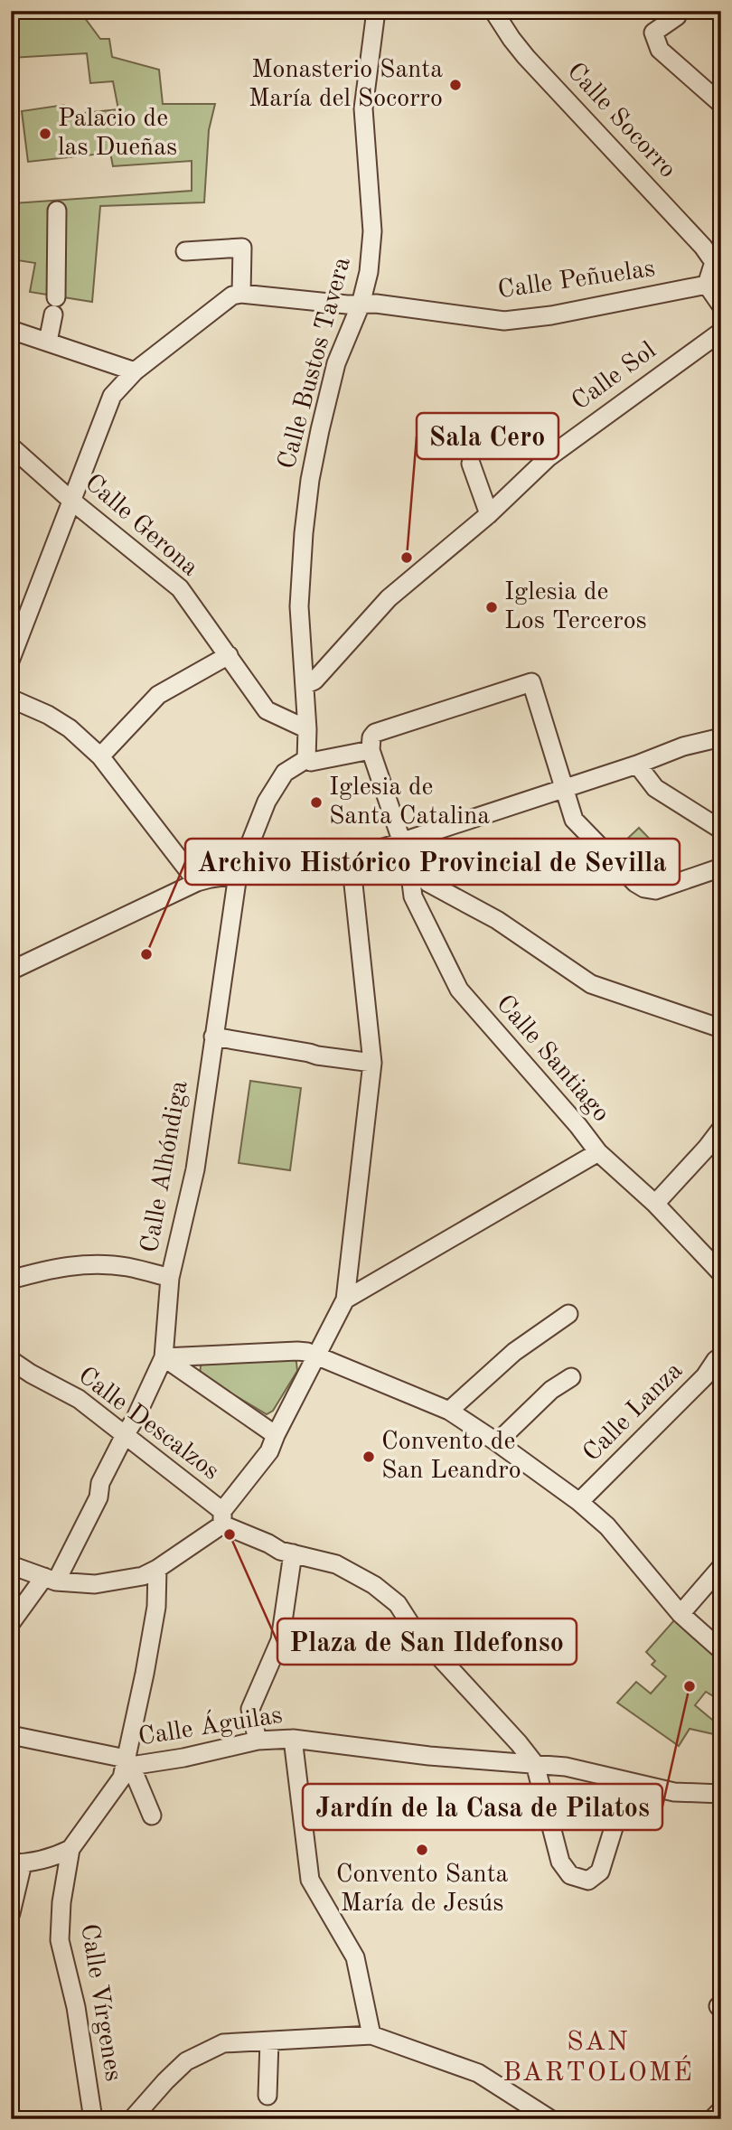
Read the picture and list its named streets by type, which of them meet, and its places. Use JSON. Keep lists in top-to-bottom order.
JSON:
{
  "streets": {
    "street": [
      "Calle Socorro",
      "Calle Peñuelas",
      "Calle Bustos Tavera",
      "Calle Sol",
      "Calle Gerona",
      "Calle Santiago",
      "Calle Alhóndiga",
      "Calle Lanza",
      "Calle Descalzos",
      "Calle Águilas",
      "Calle Vírgenes"
    ]
  },
  "crossings": [
    ["Calle Peñuelas", "Calle Bustos Tavera"],
    ["Calle Bustos Tavera", "Calle Sol"],
    ["Calle Bustos Tavera", "Calle Gerona"],
    ["Calle Bustos Tavera", "Calle Alhóndiga"],
    ["Calle Alhóndiga", "Calle Descalzos"],
    ["Calle Descalzos", "Calle Águilas"],
    ["Calle Águilas", "Calle Vírgenes"]
  ],
  "districts": ["SAN BARTOLOMÉ"],
  "places": [
    "Monasterio Santa María del Socorro",
    "Palacio de las Dueñas",
    "Sala Cero",
    "Iglesia de Los Terceros",
    "Iglesia de Santa Catalina",
    "Archivo Histórico Provincial de Sevilla",
    "Convento de San Leandro",
    "Plaza de San Ildefonso",
    "Jardín de la Casa de Pilatos",
    "Convento Santa María de Jesús"
  ]
}
